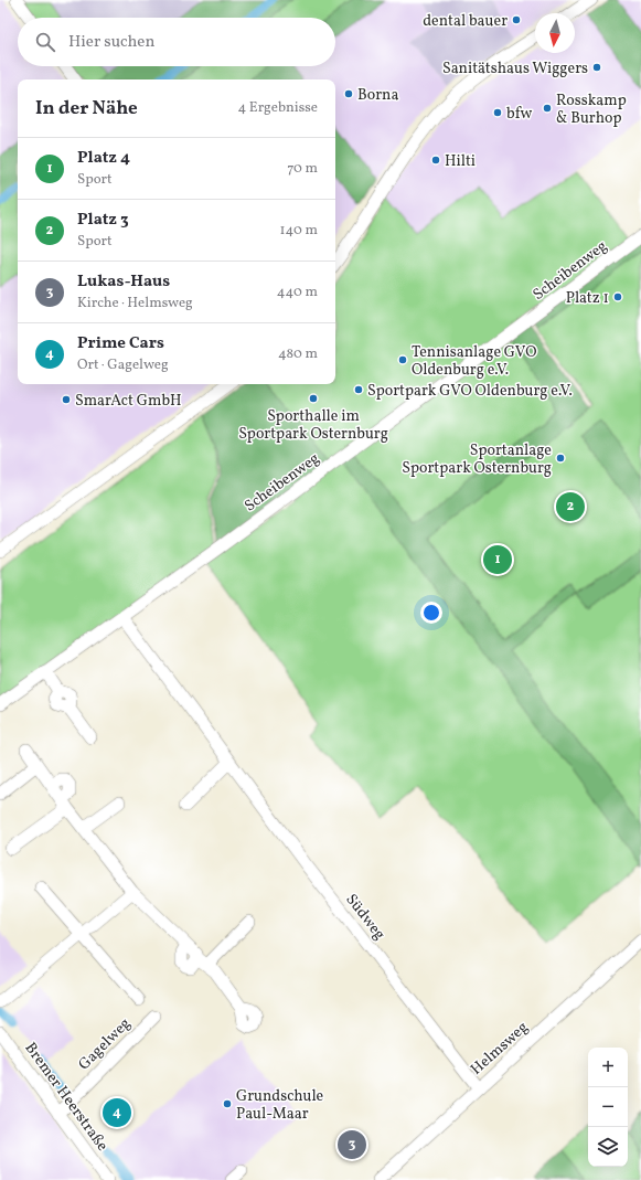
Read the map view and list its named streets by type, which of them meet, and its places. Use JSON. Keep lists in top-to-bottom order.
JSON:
{
  "streets": {
    "street": [
      "Scheibenweg",
      "Südweg",
      "Gagelweg",
      "Helmsweg",
      "Bremer Heerstraße"
    ]
  },
  "crossings": [
    ["Scheibenweg", "Südweg"],
    ["Südweg", "Helmsweg"],
    ["Gagelweg", "Bremer Heerstraße"]
  ],
  "places": [
    "dental bauer",
    "Sanitätshaus Wiggers",
    "Borna",
    "Rosskamp & Burhop",
    "bfw",
    "Hilti",
    "Platz 1",
    "Tennisanlage GVO Oldenburg e.V.",
    "Sportpark GVO Oldenburg e.V.",
    "Sporthalle im Sportpark Osternburg",
    "SmarAct GmbH",
    "Sportanlage Sportpark Osternburg",
    "Grundschule Paul-Maar"
  ],
  "north": "bottom",
  "page": {
    "search": "Hier suchen",
    "heading": ["In der Nähe", "4 Ergebnisse"],
    "list": [
      {
        "mark": "1",
        "name": "Platz 4",
        "note": "Sport",
        "value": "70 m"
      },
      {
        "mark": "2",
        "name": "Platz 3",
        "note": "Sport",
        "value": "140 m"
      },
      {
        "mark": "3",
        "name": "Lukas-Haus",
        "note": "Kirche · Helmsweg",
        "value": "440 m"
      },
      {
        "mark": "4",
        "name": "Prime Cars",
        "note": "Ort · Gagelweg",
        "value": "480 m"
      }
    ],
    "pins": [
      "2",
      "1",
      "4",
      "3"
    ],
    "map_buttons": ["+", "−"]
  }
}
